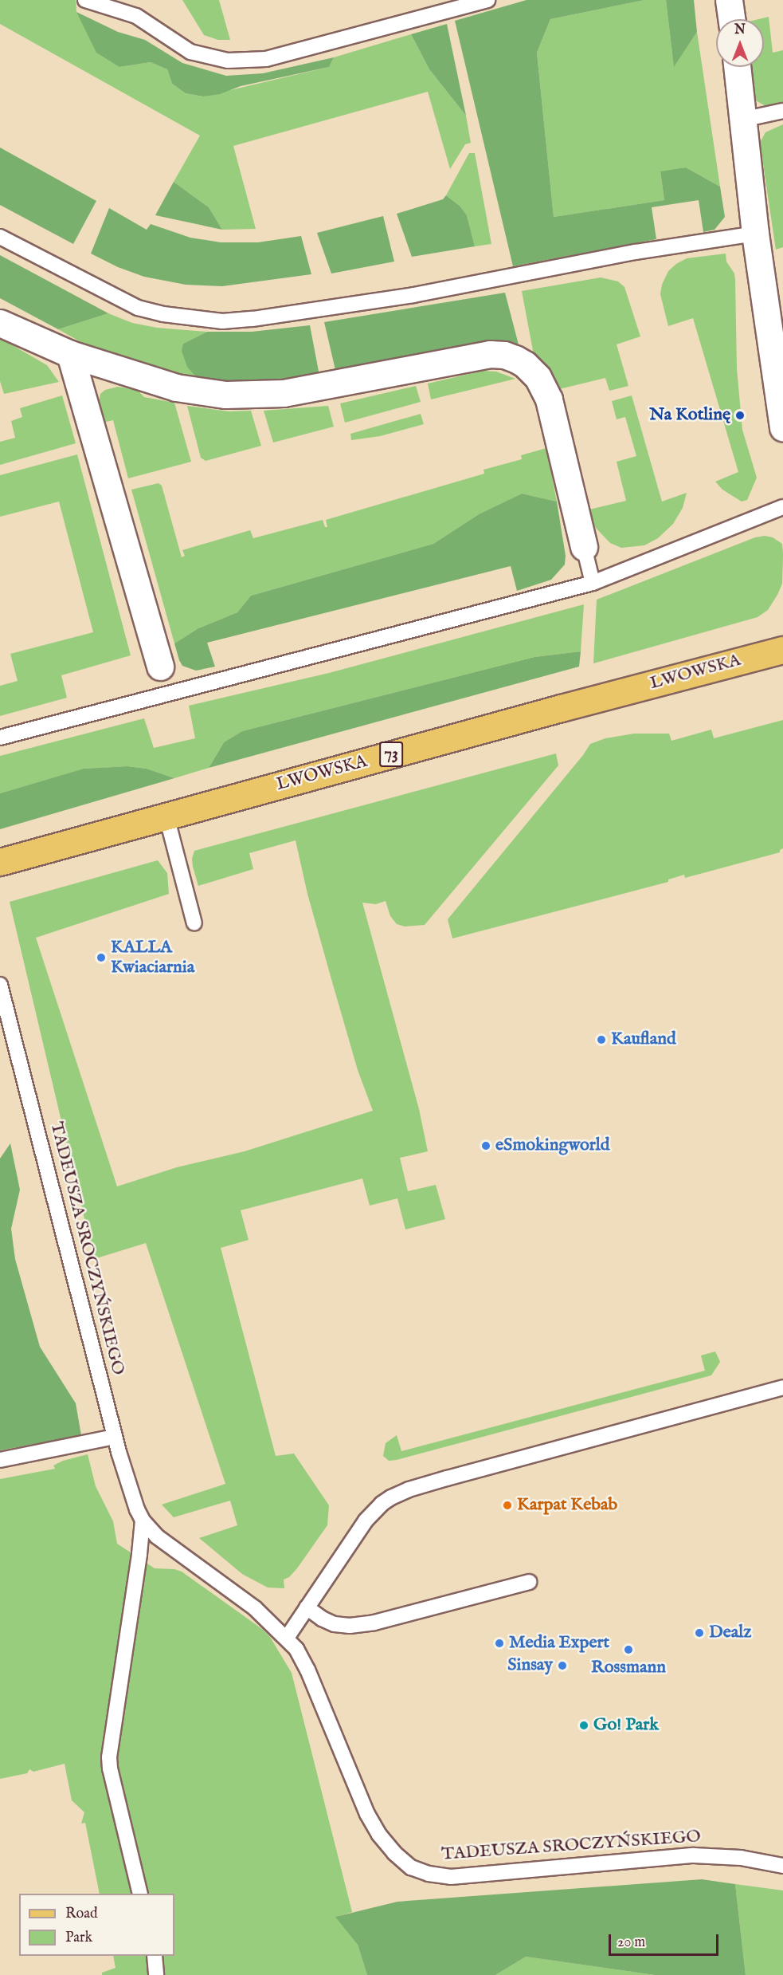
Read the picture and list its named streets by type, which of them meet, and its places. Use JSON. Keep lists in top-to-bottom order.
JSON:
{
  "streets": {
    "main road": ["LWOWSKA", "73"],
    "lane": ["TADEUSZA SROCZYŃSKIEGO"]
  },
  "places": [
    "Na Kotlinę",
    "KALLA Kwiaciarnia",
    "Kaufland",
    "eSmokingworld",
    "Karpat Kebab",
    "Dealz",
    "Media Expert",
    "Rossmann",
    "Sinsay",
    "Go! Park"
  ],
  "legend": ["Road", "Park"],
  "scale_bar": "20 m",
  "north": "top"
}
